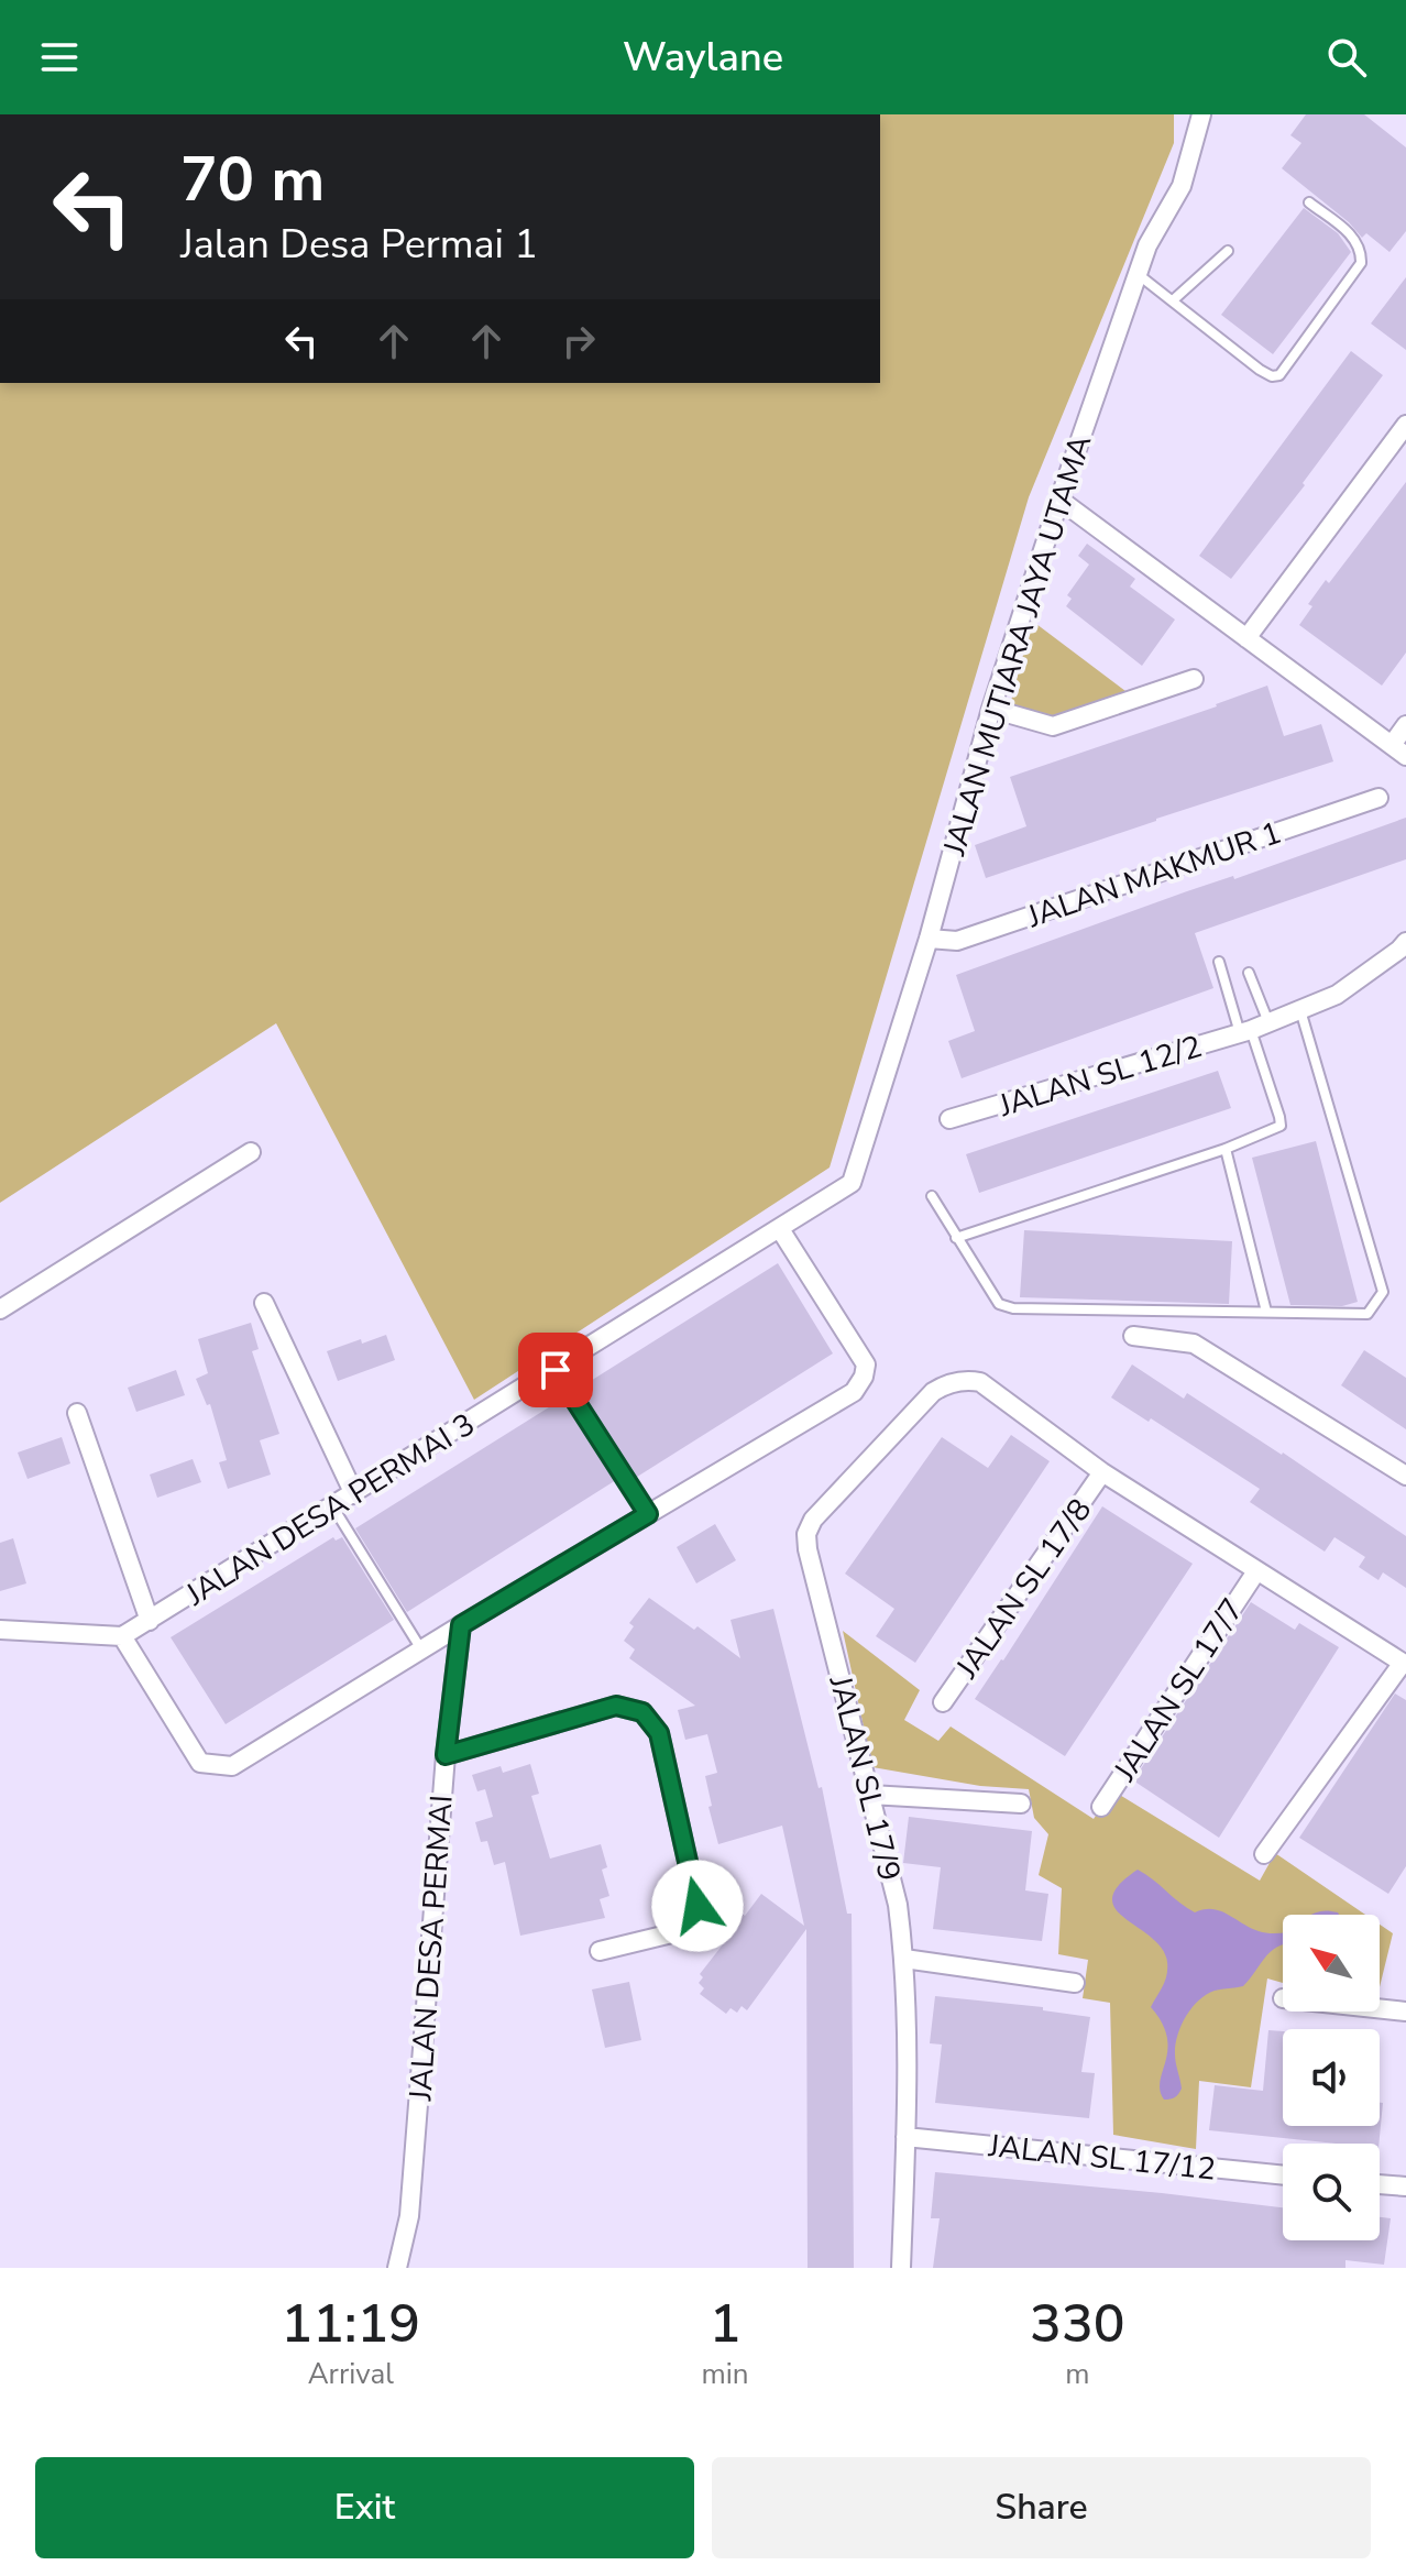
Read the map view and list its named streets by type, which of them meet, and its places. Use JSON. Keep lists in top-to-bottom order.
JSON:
{
  "streets": {
    "street": [
      "JALAN MUTIARA JAYA UTAMA",
      "JALAN MAKMUR 1",
      "JALAN SL 12/2",
      "JALAN DESA PERMAI 3",
      "JALAN SL 17/8",
      "JALAN SL 17/7",
      "JALAN SL 17/9",
      "JALAN DESA PERMAI",
      "JALAN SL 17/12"
    ]
  },
  "crossings": [
    ["JALAN MUTIARA JAYA UTAMA", "JALAN MAKMUR 1"],
    ["JALAN MUTIARA JAYA UTAMA", "JALAN DESA PERMAI 3"],
    ["JALAN SL 17/8", "JALAN SL 17/9"],
    ["JALAN SL 17/9", "JALAN SL 17/12"]
  ],
  "north": "top left",
  "page": {
    "header": "Waylane",
    "turn": ["70 m", "Jalan Desa Permai 1"],
    "eta": [
      "11:19",
      "Arrival",
      "1",
      "min",
      "330",
      "m"
    ],
    "buttons": ["Exit", "Share"]
  }
}
